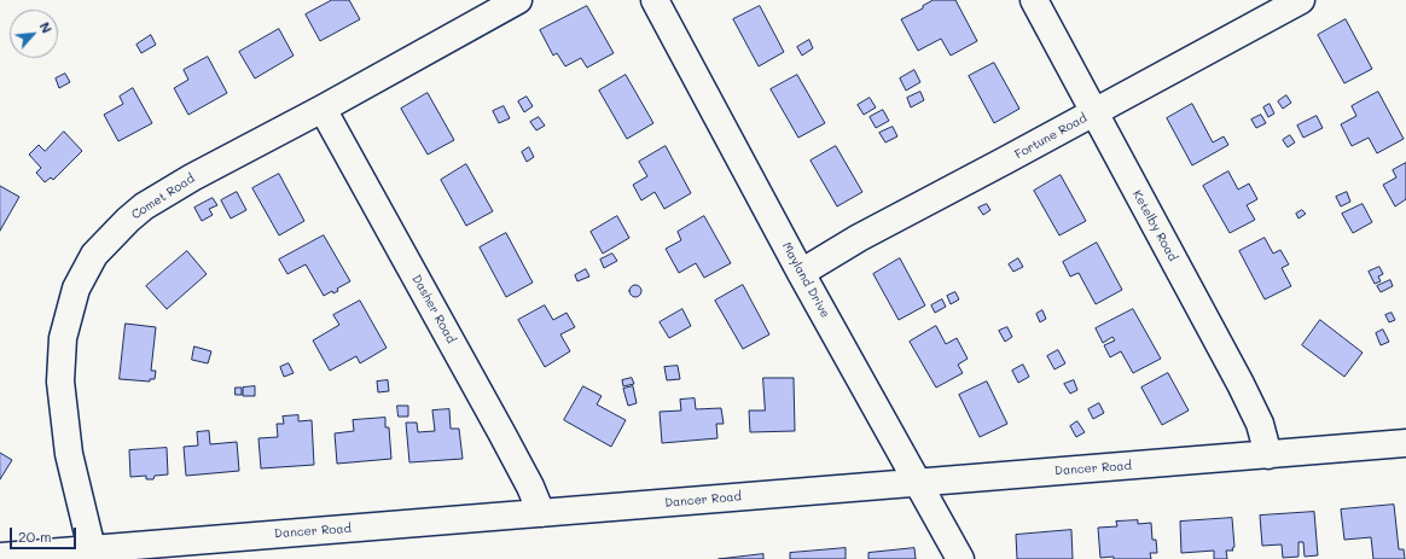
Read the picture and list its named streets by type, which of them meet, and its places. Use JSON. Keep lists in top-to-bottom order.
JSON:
{
  "streets": {
    "street": [
      "Fortune Road",
      "Comet Road",
      "Ketelby Road",
      "Mayland Drive",
      "Dasher Road",
      "Dancer Road"
    ]
  },
  "crossings": [
    ["Fortune Road", "Ketelby Road"],
    ["Fortune Road", "Mayland Drive"],
    ["Comet Road", "Dasher Road"],
    ["Comet Road", "Dancer Road"],
    ["Ketelby Road", "Dancer Road"],
    ["Mayland Drive", "Dancer Road"],
    ["Dasher Road", "Dancer Road"]
  ],
  "scale_bar": "20 m",
  "north": "top right"
}
